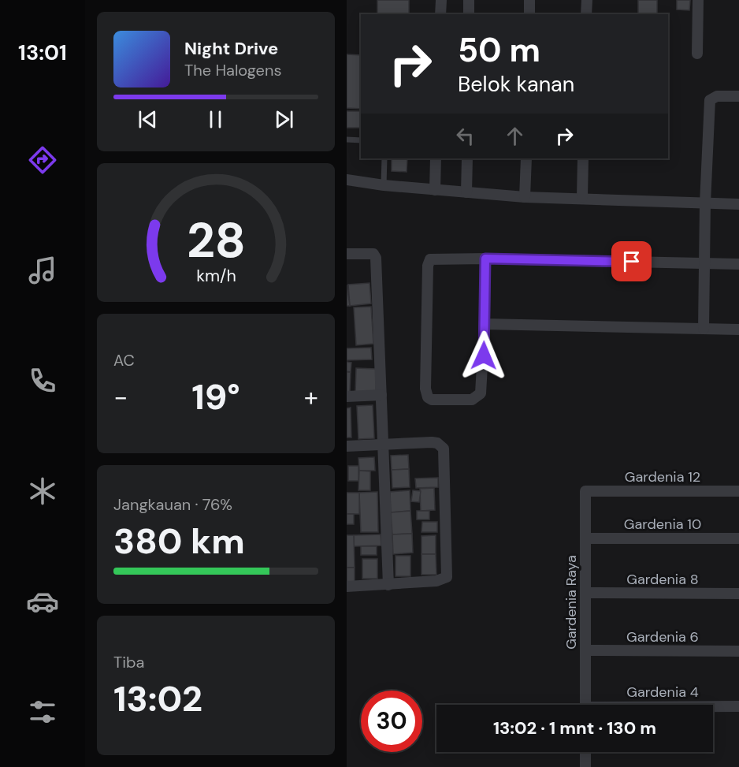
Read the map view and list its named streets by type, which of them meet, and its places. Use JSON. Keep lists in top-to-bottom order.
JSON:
{
  "streets": {
    "street": [
      "Gardenia 12",
      "Gardenia 10",
      "Gardenia 8",
      "Gardenia Raya",
      "Gardenia 6",
      "Gardenia 4"
    ]
  },
  "crossings": [
    ["Gardenia 12", "Gardenia Raya"],
    ["Gardenia 10", "Gardenia Raya"],
    ["Gardenia 8", "Gardenia Raya"],
    ["Gardenia Raya", "Gardenia 6"]
  ],
  "page": {
    "tabs": "13:01",
    "turn": ["50 m", "Belok kanan"],
    "song": ["Night Drive", "The Halogens"],
    "tile": [
      "AC",
      ["Jangkauan · 76%", "380 km"],
      ["Tiba", "13:02"]
    ],
    "heat": ["−", "19°", "+"],
    "limit": "30",
    "trip": "13:02 · 1 mnt · 130 m",
    "gauge": ["28", "km/h"]
  }
}
